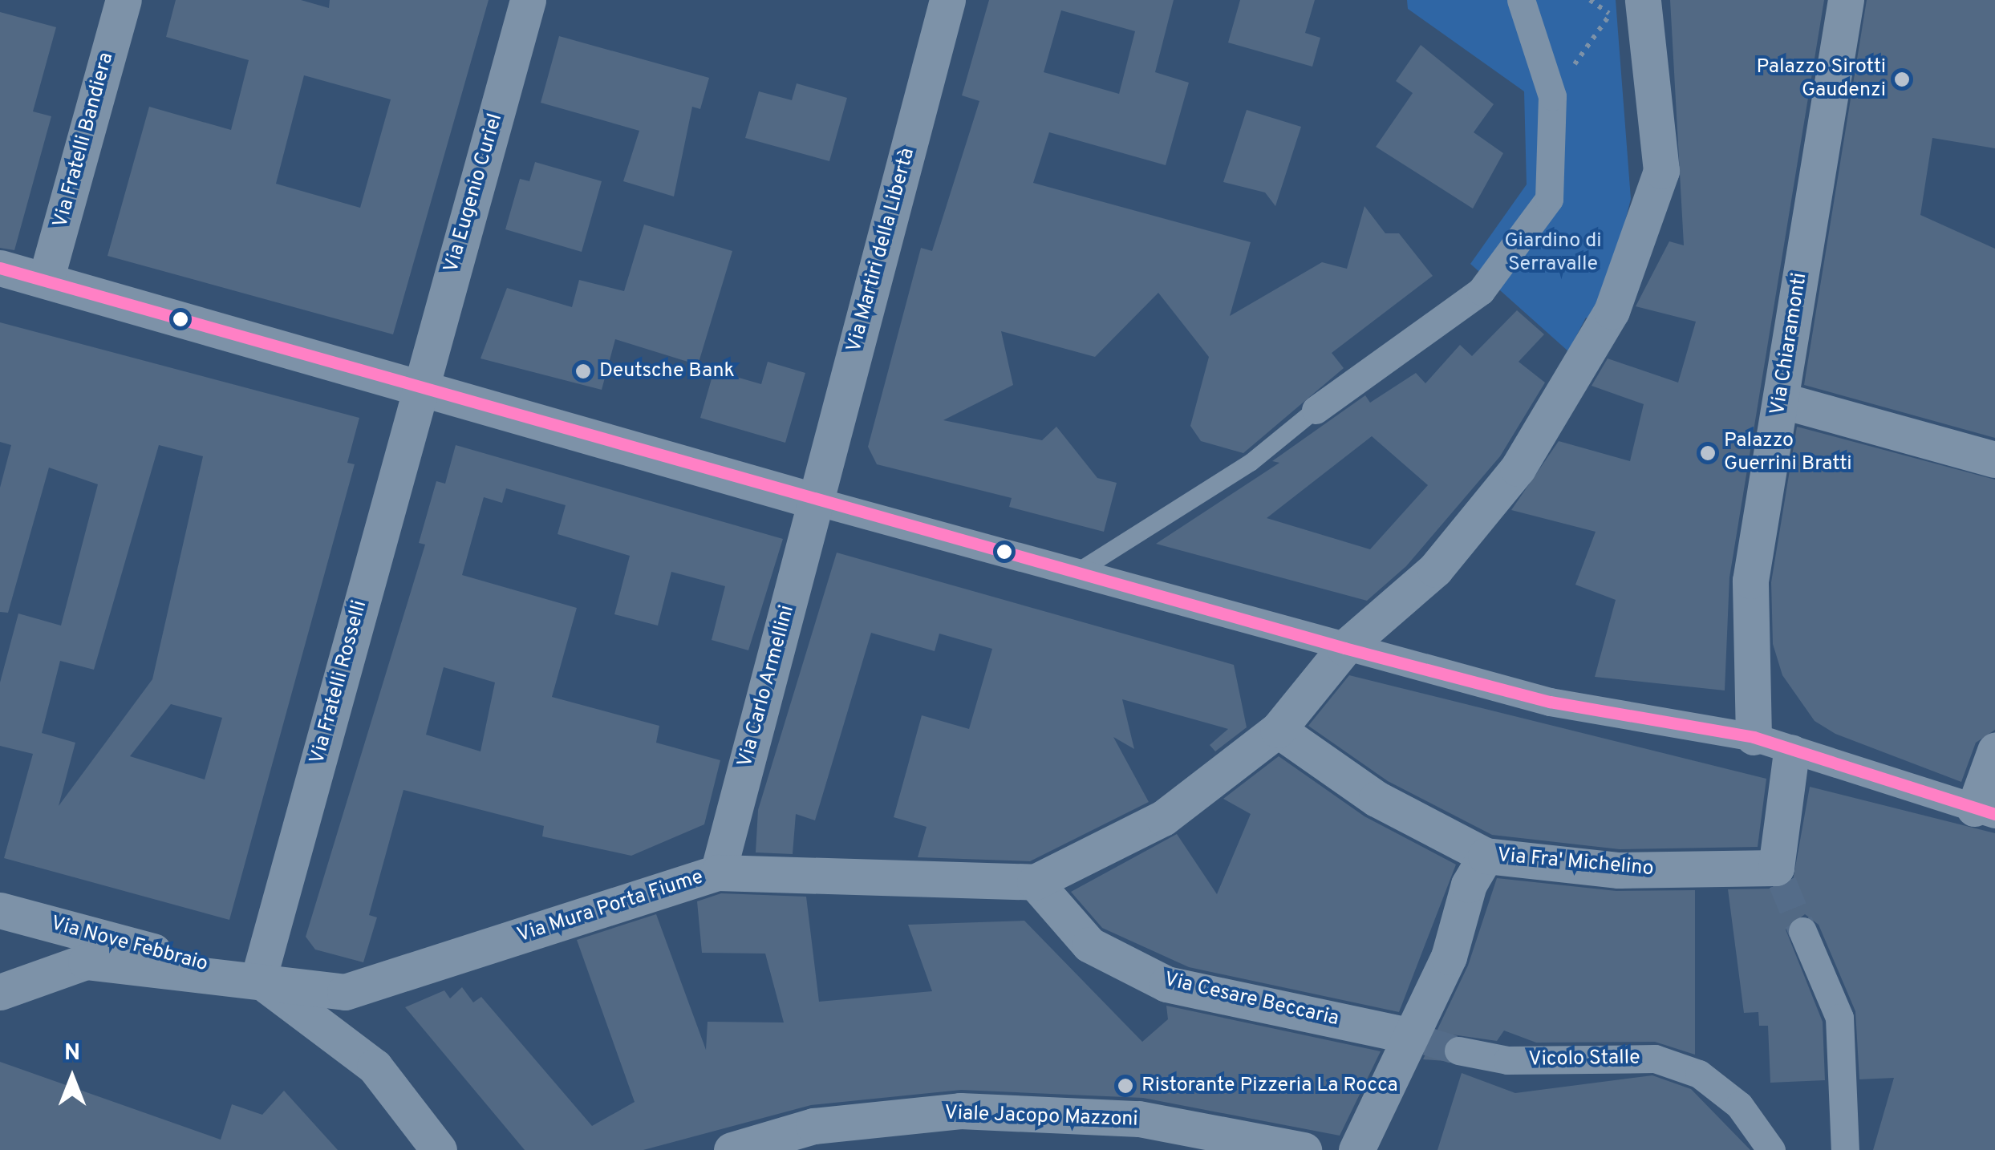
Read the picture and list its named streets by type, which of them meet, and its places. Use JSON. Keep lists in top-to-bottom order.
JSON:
{
  "streets": {
    "street": [
      "Via Fratelli Bandiera",
      "Via Eugenio Curiel",
      "Via Martiri della Libertà",
      "Via Chiaramonti",
      "Via Fratelli Rosselli",
      "Via Carlo Armellini",
      "Via Fra' Michelino",
      "Via Mura Porta Fiume",
      "Via Nove Febbraio",
      "Via Cesare Beccaria",
      "Vicolo Stalle",
      "Viale Jacopo Mazzoni"
    ]
  },
  "crossings": [
    ["Via Eugenio Curiel", "Via Fratelli Rosselli"],
    ["Via Martiri della Libertà", "Via Carlo Armellini"],
    ["Via Fratelli Rosselli", "Via Mura Porta Fiume"],
    ["Via Fratelli Rosselli", "Via Nove Febbraio"],
    ["Via Carlo Armellini", "Via Mura Porta Fiume"],
    ["Via Fra' Michelino", "Via Cesare Beccaria"],
    ["Via Mura Porta Fiume", "Via Nove Febbraio"],
    ["Via Mura Porta Fiume", "Via Cesare Beccaria"]
  ],
  "parks": ["Giardino di Serravalle"],
  "places": [
    "Palazzo Sirotti Gaudenzi",
    "Deutsche Bank",
    "Palazzo Guerrini Bratti",
    "Ristorante Pizzeria La Rocca"
  ],
  "north": "top"
}
